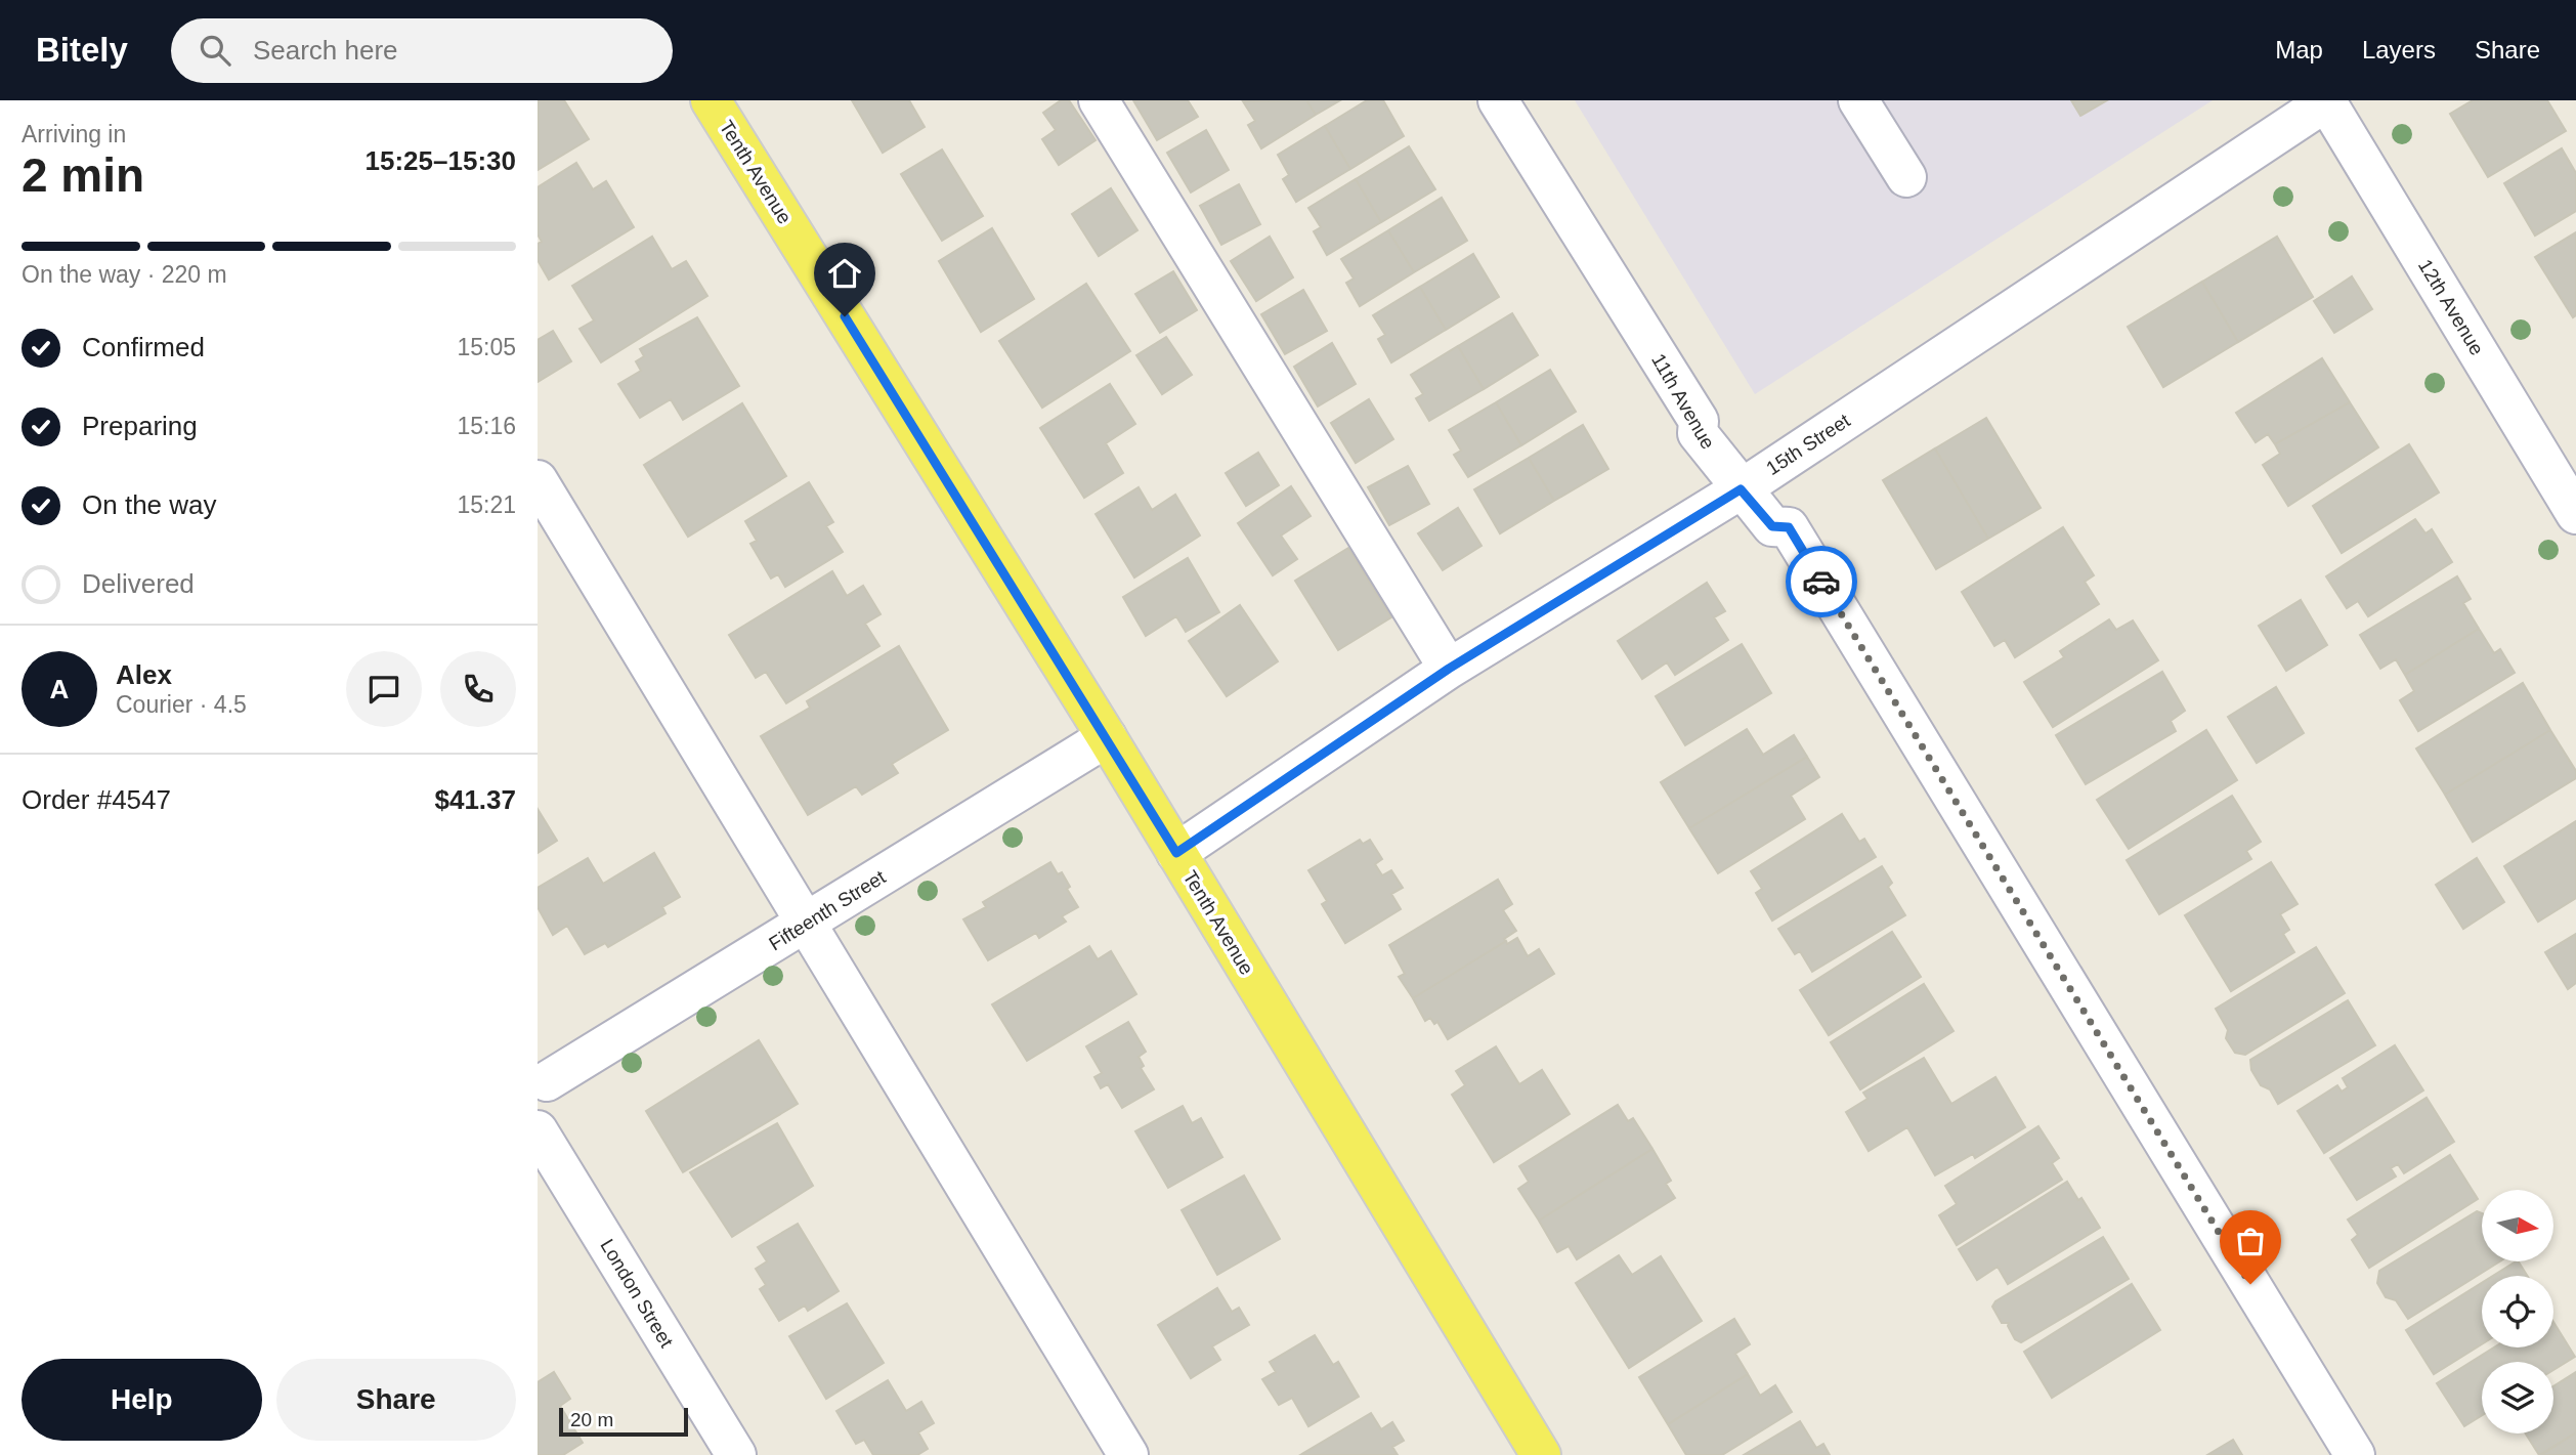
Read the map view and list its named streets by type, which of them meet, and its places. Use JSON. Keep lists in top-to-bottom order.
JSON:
{
  "streets": {
    "main road": ["Tenth Avenue"],
    "street": [
      "12th Avenue",
      "11th Avenue",
      "15th Street",
      "Fifteenth Street",
      "London Street"
    ]
  },
  "crossings": [
    ["Tenth Avenue", "15th Street"],
    ["Tenth Avenue", "Fifteenth Street"],
    ["12th Avenue", "15th Street"],
    ["11th Avenue", "15th Street"]
  ],
  "scale_bar": "20 m",
  "north": "right",
  "page": {
    "header": "Bitely",
    "search": "Search here",
    "nav": ["Map", "Layers", "Share"],
    "heading": ["2 min", "Arriving in", "15:25–15:30"],
    "panel": [
      "Alex",
      "Courier · 4.5",
      "Order #4547",
      "$41.37"
    ],
    "bar": "On the way · 220 m",
    "list": [
      ["Confirmed", "15:05"],
      ["Preparing", "15:16"],
      ["On the way", "15:21"],
      "Delivered"
    ],
    "round": "A",
    "buttons": ["Help", "Share"],
    "scale": "20 m"
  }
}
